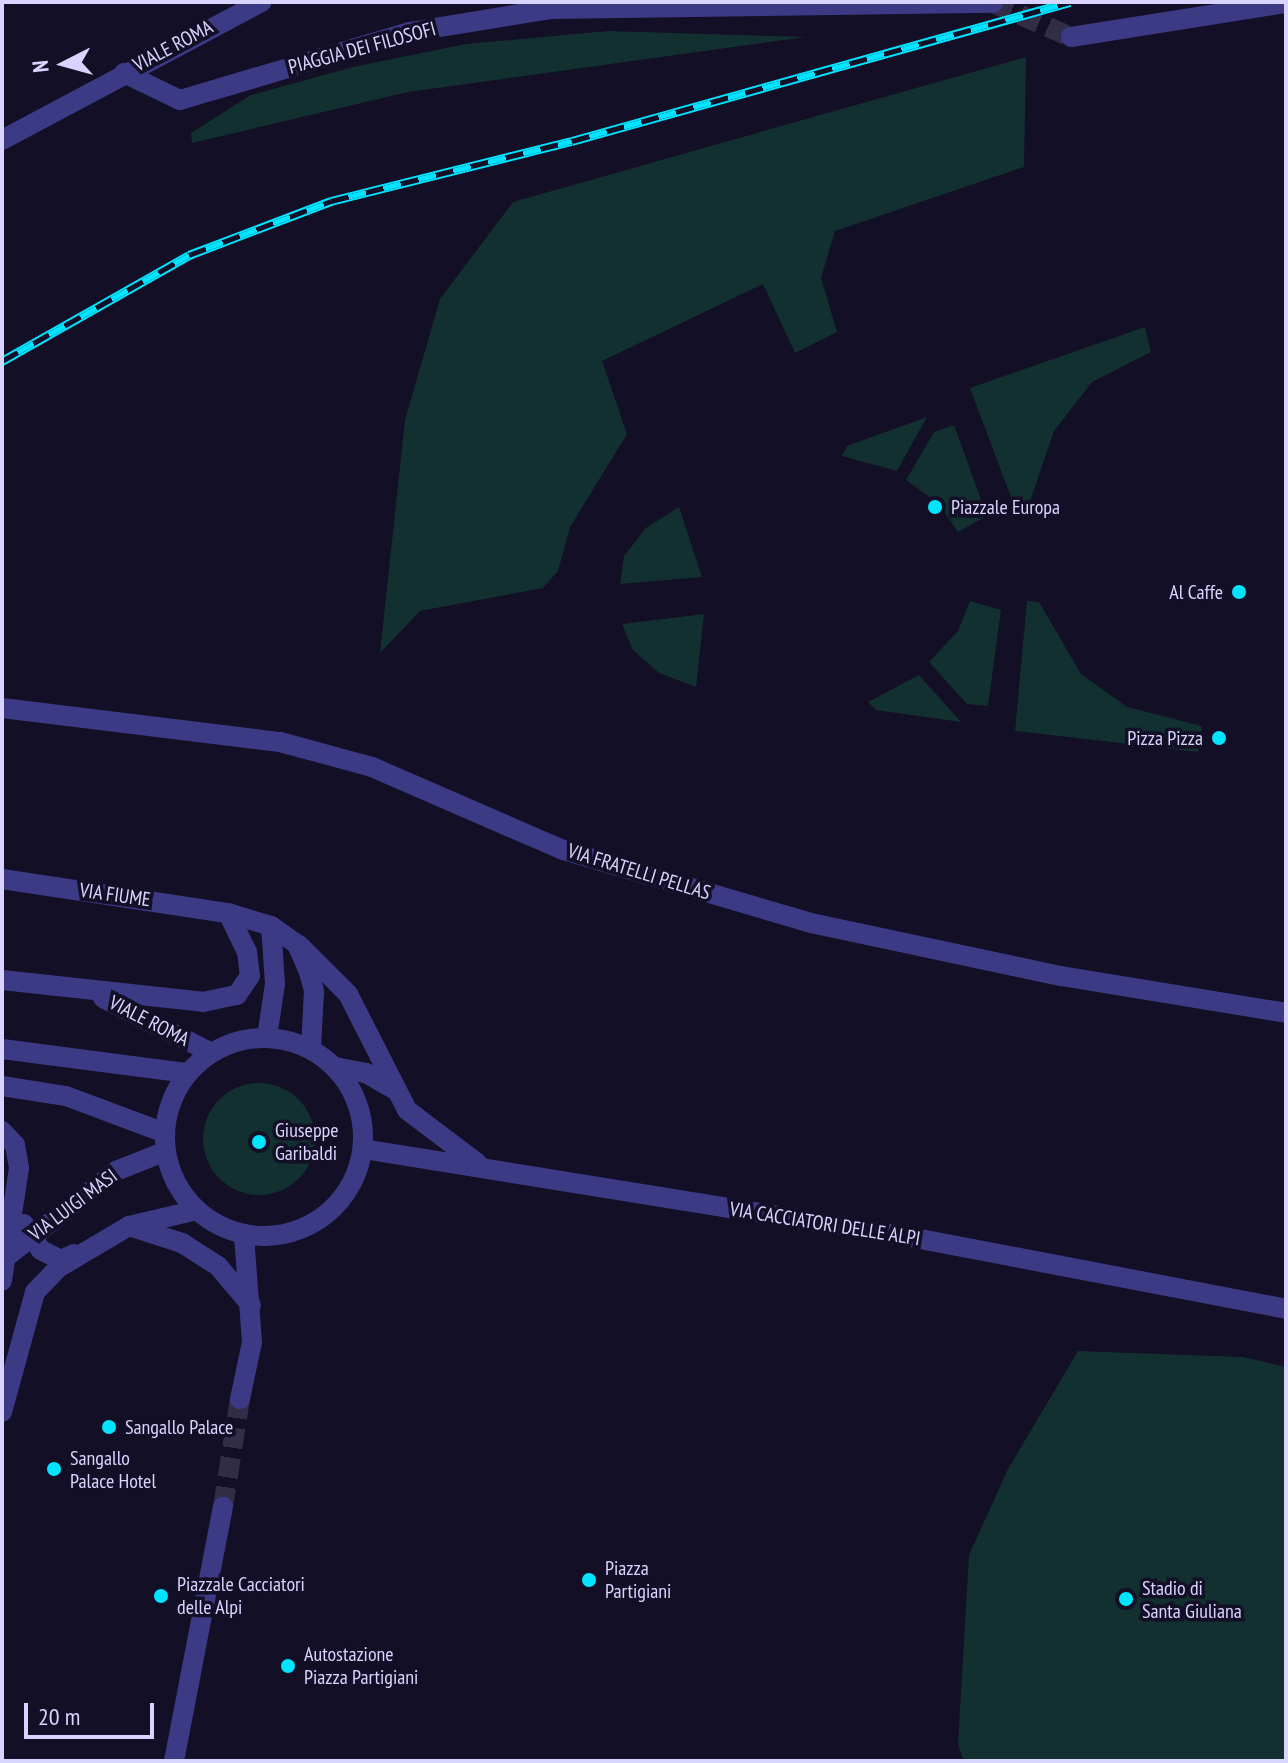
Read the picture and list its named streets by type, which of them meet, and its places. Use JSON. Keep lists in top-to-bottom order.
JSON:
{
  "streets": {
    "street": [
      "VIALE ROMA",
      "PIAGGIA DEI FILOSOFI",
      "VIA FRATELLI PELLAS",
      "VIA FIUME",
      "VIA LUIGI MASI",
      "VIA CACCIATORI DELLE ALPI"
    ]
  },
  "crossings": [
    ["VIALE ROMA", "PIAGGIA DEI FILOSOFI"],
    ["VIALE ROMA", "VIA FIUME"],
    ["VIALE ROMA", "VIA LUIGI MASI"],
    ["VIALE ROMA", "VIA CACCIATORI DELLE ALPI"],
    ["VIA LUIGI MASI", "VIA CACCIATORI DELLE ALPI"]
  ],
  "places": [
    "Piazzale Europa",
    "Al Caffe",
    "Pizza Pizza",
    "Giuseppe Garibaldi",
    "Sangallo Palace",
    "Sangallo Palace Hotel",
    "Piazza Partigiani",
    "Piazzale Cacciatori delle Alpi",
    "Stadio di Santa Giuliana",
    "Autostazione Piazza Partigiani"
  ],
  "scale_bar": "20 m",
  "north": "left"
}
